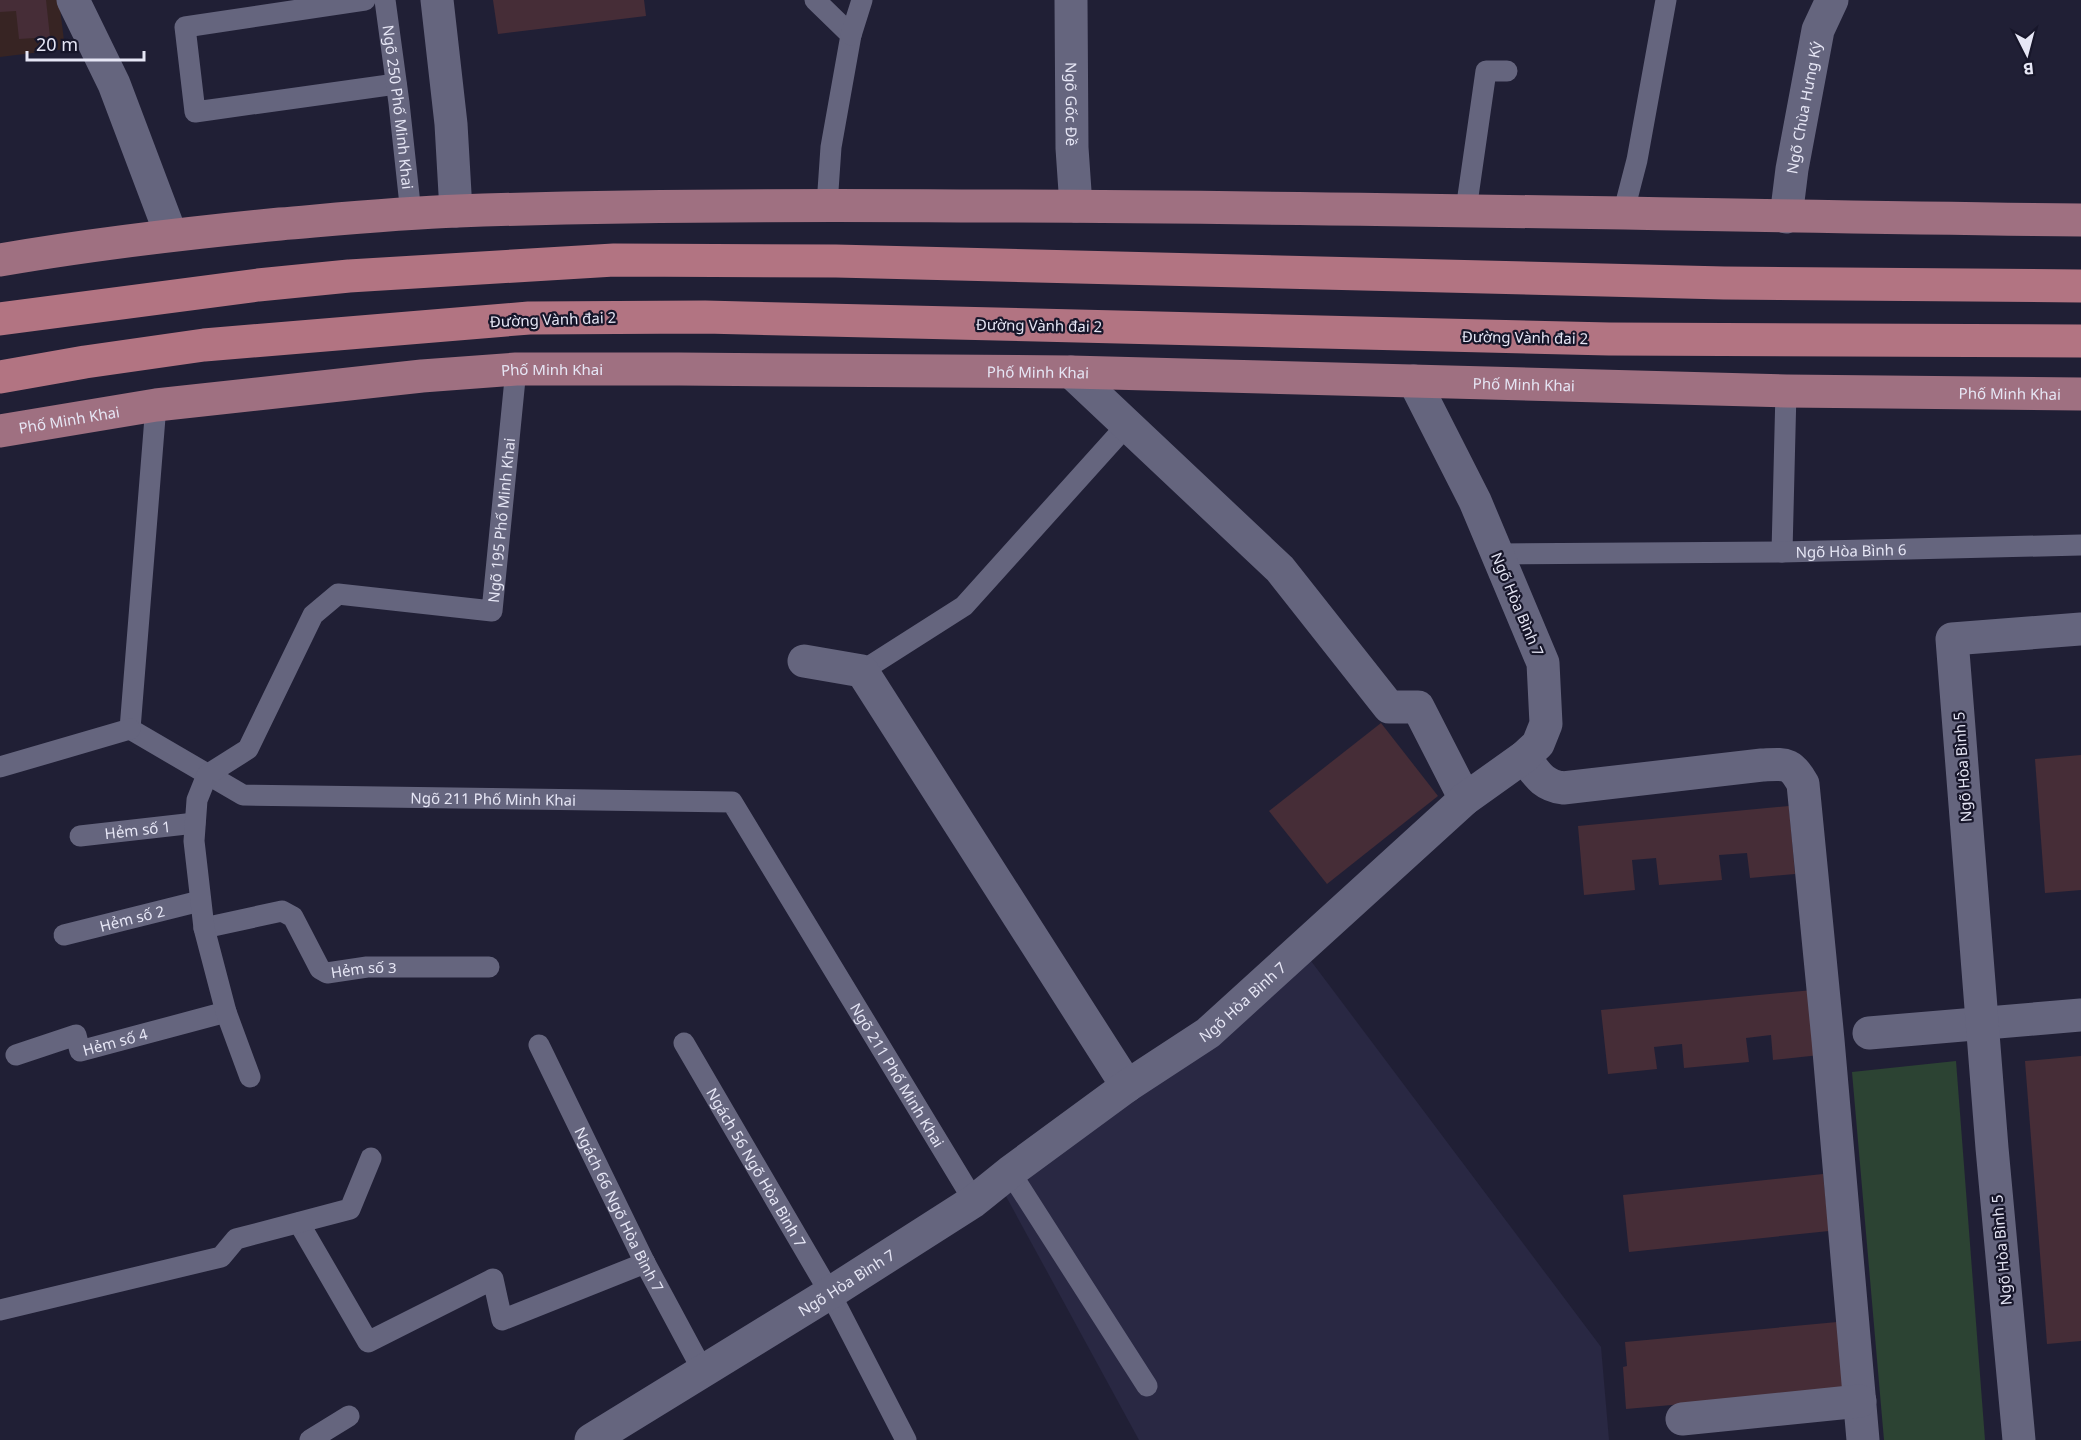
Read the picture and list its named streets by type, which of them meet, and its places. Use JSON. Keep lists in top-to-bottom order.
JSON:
{
  "streets": {
    "highway": ["Đường Vành đai 2"],
    "main road": ["Phố Minh Khai"],
    "street": [
      "Ngõ Gốc Đề",
      "Ngõ Chùa Hưng Ký",
      "Ngõ Hòa Bình 7",
      "Ngõ Hòa Bình 5"
    ],
    "lane": [
      "Ngõ 250 Phố Minh Khai",
      "Ngõ 195 Phố Minh Khai",
      "Ngõ Hòa Bình 6",
      "Ngõ 211 Phố Minh Khai",
      "Hẻm số 1",
      "Hẻm số 2",
      "Hẻm số 3",
      "Hẻm số 4",
      "Ngách 56 Ngõ Hòa Bình 7",
      "Ngách 66 Ngõ Hòa Bình 7"
    ]
  },
  "crossings": [
    ["Phố Minh Khai", "Ngõ 195 Phố Minh Khai"],
    ["Phố Minh Khai", "Ngõ Hòa Bình 7"],
    ["Ngõ 195 Phố Minh Khai", "Ngõ 211 Phố Minh Khai"],
    ["Ngõ Hòa Bình 6", "Ngõ Hòa Bình 7"],
    ["Ngõ Hòa Bình 7", "Ngõ 211 Phố Minh Khai"],
    ["Ngõ Hòa Bình 7", "Ngách 56 Ngõ Hòa Bình 7"],
    ["Ngõ Hòa Bình 7", "Ngách 66 Ngõ Hòa Bình 7"]
  ],
  "scale_bar": "20 m",
  "north": "bottom"
}
